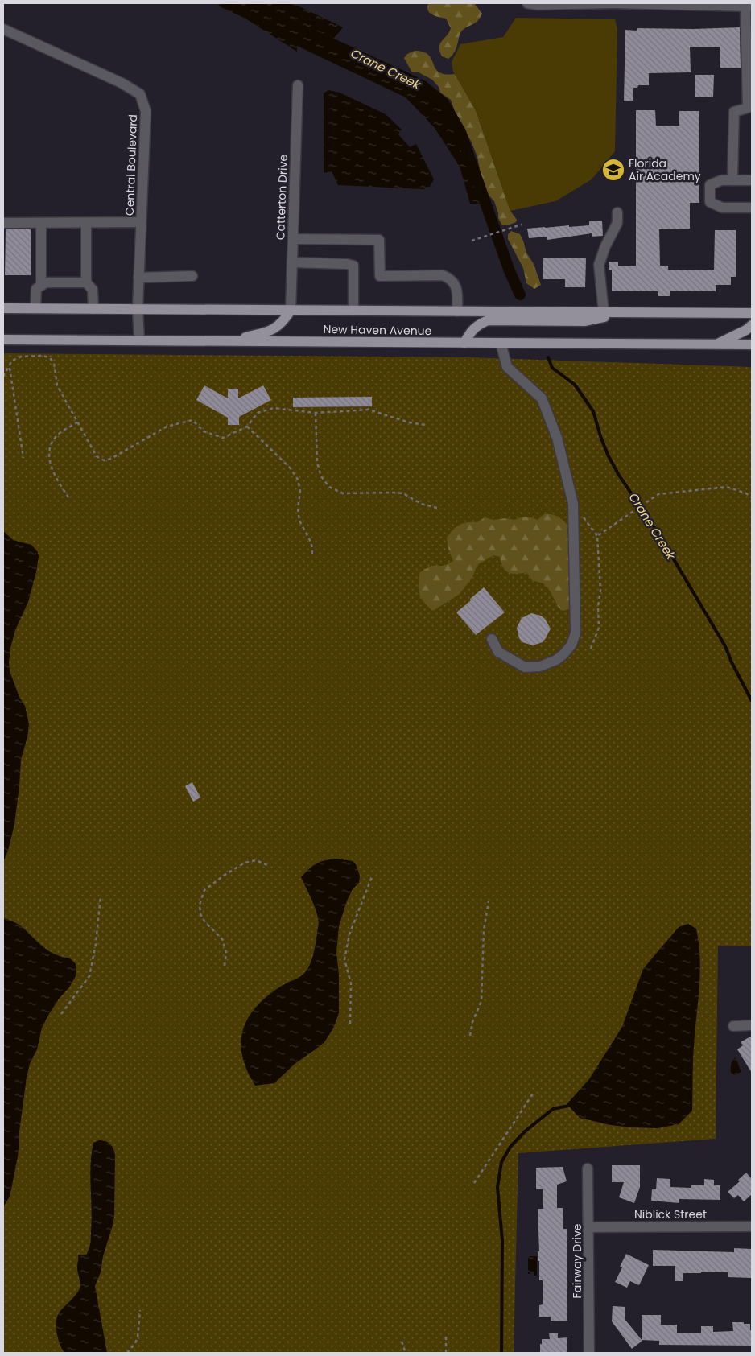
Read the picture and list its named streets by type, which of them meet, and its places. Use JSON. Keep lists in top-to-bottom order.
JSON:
{
  "streets": {
    "main road": ["New Haven Avenue"],
    "street": [
      "Central Boulevard",
      "Catterton Drive",
      "Niblick Street",
      "Fairway Drive"
    ]
  },
  "crossings": [
    ["Central Boulevard", "New Haven Avenue"],
    ["Catterton Drive", "New Haven Avenue"],
    ["Niblick Street", "Fairway Drive"]
  ],
  "water": ["Crane Creek"],
  "places": {
    "school or university": ["Florida Air Academy"]
  }
}
